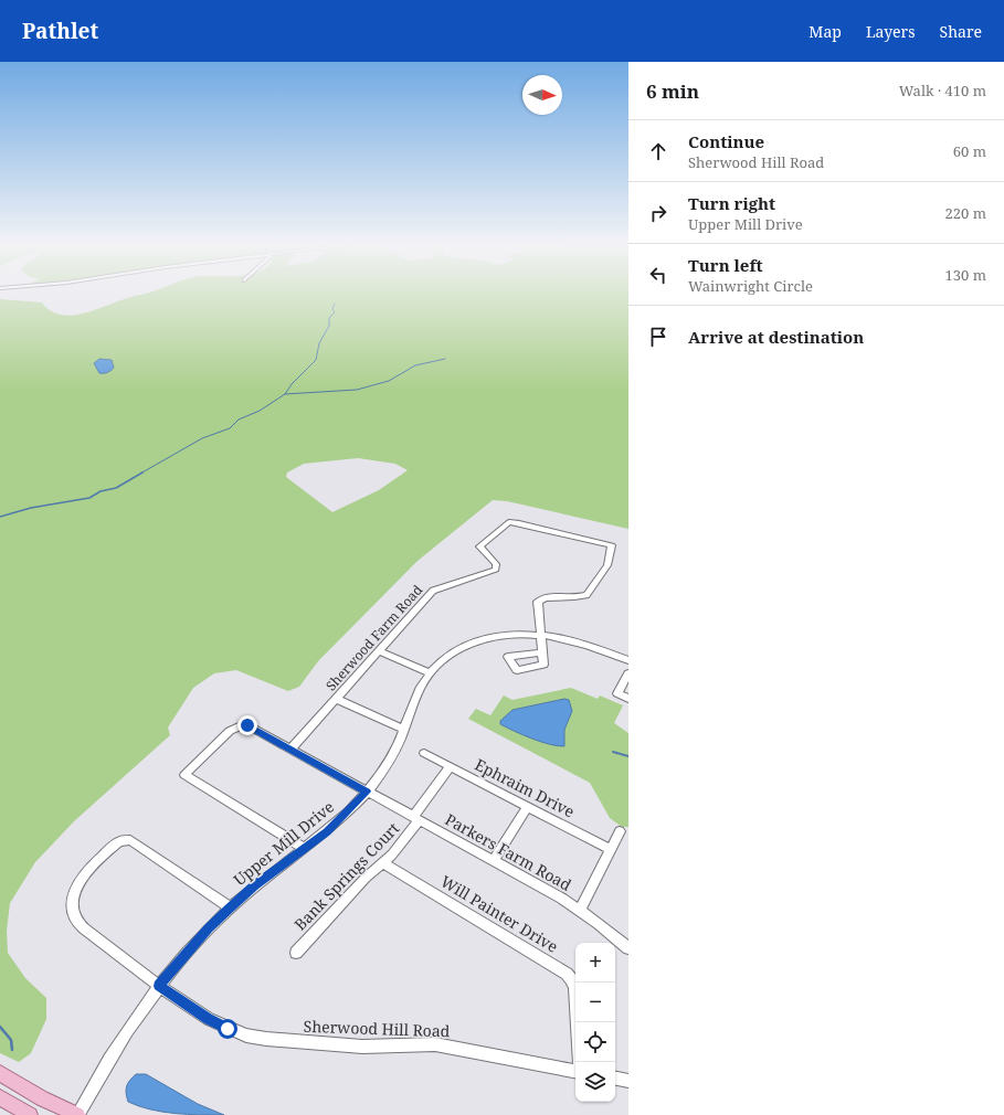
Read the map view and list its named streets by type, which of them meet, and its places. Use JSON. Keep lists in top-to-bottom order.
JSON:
{
  "streets": {
    "street": [
      "Sherwood Farm Road",
      "Ephraim Drive",
      "Upper Mill Drive",
      "Parkers Farm Road",
      "Bank Springs Court",
      "Will Painter Drive",
      "Sherwood Hill Road"
    ]
  },
  "crossings": [
    ["Sherwood Farm Road", "Upper Mill Drive"],
    ["Sherwood Farm Road", "Parkers Farm Road"],
    ["Ephraim Drive", "Bank Springs Court"],
    ["Upper Mill Drive", "Parkers Farm Road"],
    ["Upper Mill Drive", "Sherwood Hill Road"],
    ["Parkers Farm Road", "Bank Springs Court"],
    ["Bank Springs Court", "Will Painter Drive"]
  ],
  "north": "right",
  "page": {
    "header": "Pathlet",
    "nav": ["Map", "Layers", "Share"],
    "heading": ["6 min", "Walk · 410 m"],
    "list": [
      ["Continue", "Sherwood Hill Road", "60 m"],
      ["Turn right", "Upper Mill Drive", "220 m"],
      ["Turn left", "Wainwright Circle", "130 m"],
      "Arrive at destination"
    ],
    "map_buttons": ["+", "−"]
  }
}
